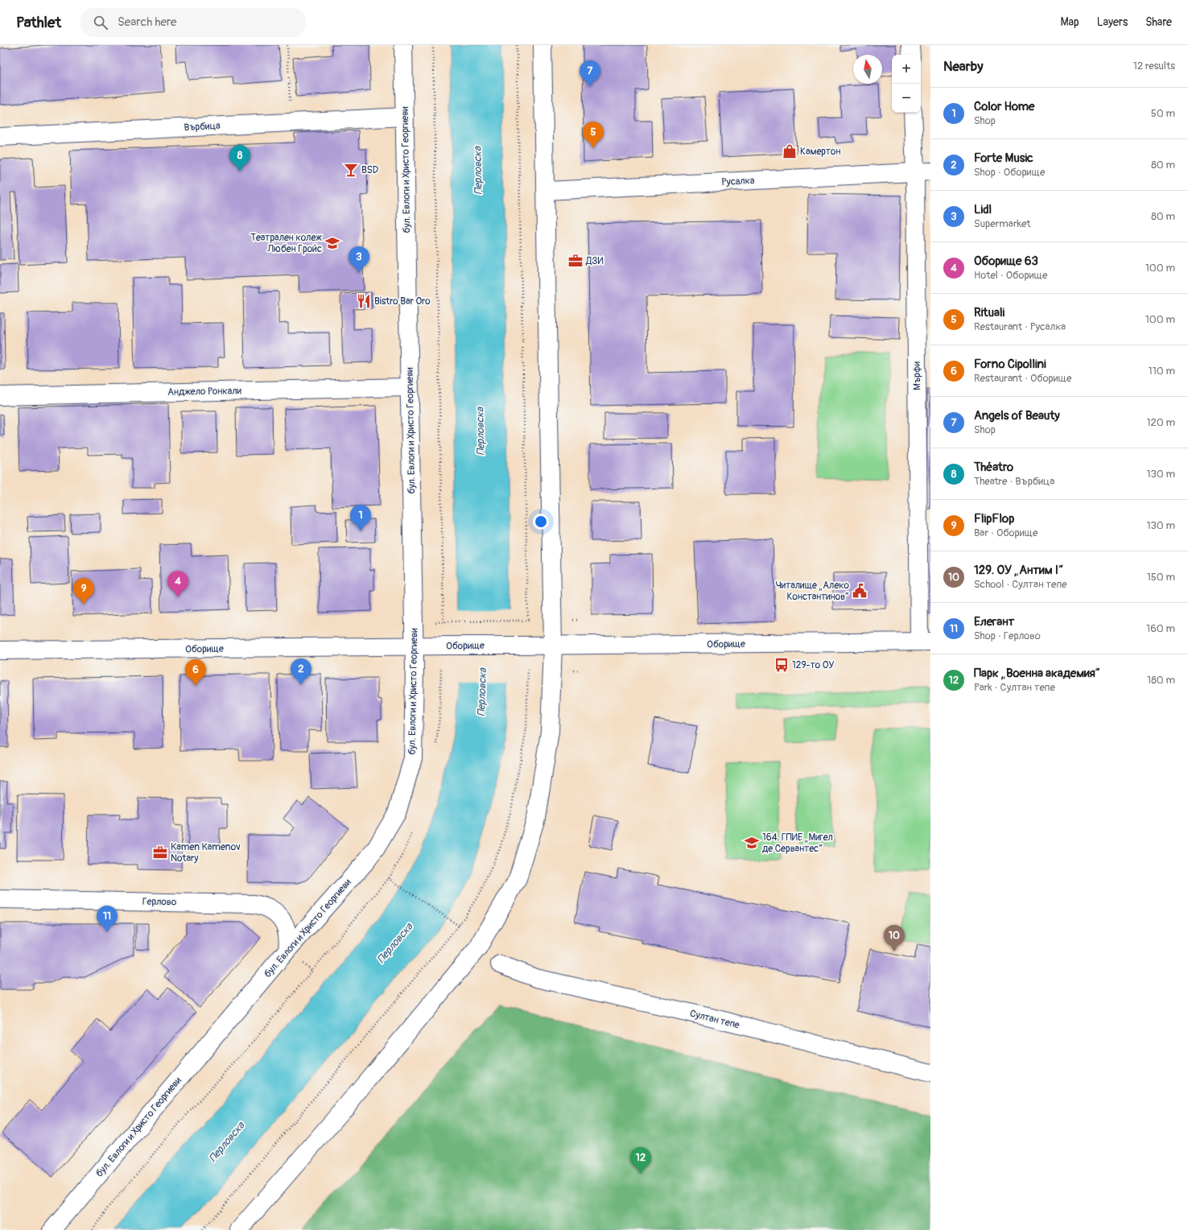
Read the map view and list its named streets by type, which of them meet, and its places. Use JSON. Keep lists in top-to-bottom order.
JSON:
{
  "streets": {
    "street": [
      "Върбица",
      "бул. Евлоги и Христо Георгиеви",
      "Русалка",
      "Мърфи",
      "Анджело Ронкали",
      "Оборище",
      "Герлово",
      "Султан тепе"
    ]
  },
  "crossings": [
    ["Върбица", "бул. Евлоги и Христо Георгиеви"],
    ["бул. Евлоги и Христо Георгиеви", "Анджело Ронкали"],
    ["бул. Евлоги и Христо Георгиеви", "Оборище"],
    ["бул. Евлоги и Христо Георгиеви", "Герлово"],
    ["Русалка", "Мърфи"],
    ["Мърфи", "Оборище"]
  ],
  "water": ["Перловска"],
  "places": {
    "shop": ["Камертон"],
    "bar": ["BSD"],
    "school or university": ["Театрален колеж Любен Гройс", "164. ГПИЕ „Мигел де Сервантес“"],
    "office": ["ДЗИ", "Kamen Kamenov Notary"],
    "restaurant": ["Bistro Bar Oro"],
    "public building": ["Читалище „Алеко Константинов“"],
    "bus stop": ["129-то ОУ"]
  },
  "north": "top",
  "page": {
    "header": "Pathlet",
    "search": "Search here",
    "nav": ["Map", "Layers", "Share"],
    "heading": ["Nearby", "12 results"],
    "map_buttons": ["+", "−"],
    "pins": [
      "7",
      "5",
      "8",
      "3",
      "1",
      "4",
      "9",
      "2",
      "6",
      "11",
      "10",
      "12"
    ],
    "list": [
      {
        "mark": "1",
        "name": "Color Home",
        "note": "Shop",
        "value": "50 m"
      },
      {
        "mark": "2",
        "name": "Forte Music",
        "note": "Shop · Оборище",
        "value": "80 m"
      },
      {
        "mark": "3",
        "name": "Lidl",
        "note": "Supermarket",
        "value": "80 m"
      },
      {
        "mark": "4",
        "name": "Оборище 63",
        "note": "Hotel · Оборище",
        "value": "100 m"
      },
      {
        "mark": "5",
        "name": "Rituali",
        "note": "Restaurant · Русалка",
        "value": "100 m"
      },
      {
        "mark": "6",
        "name": "Forno Cipollini",
        "note": "Restaurant · Оборище",
        "value": "110 m"
      },
      {
        "mark": "7",
        "name": "Angels of Beauty",
        "note": "Shop",
        "value": "120 m"
      },
      {
        "mark": "8",
        "name": "Théatro",
        "note": "Theatre · Върбица",
        "value": "130 m"
      },
      {
        "mark": "9",
        "name": "FlipFlop",
        "note": "Bar · Оборище",
        "value": "130 m"
      },
      {
        "mark": "10",
        "name": "129. ОУ „Антим I“",
        "note": "School · Султан тепе",
        "value": "150 m"
      },
      {
        "mark": "11",
        "name": "Елегант",
        "note": "Shop · Герлово",
        "value": "160 m"
      },
      {
        "mark": "12",
        "name": "Парк „Военна академия“",
        "note": "Park · Султан тепе",
        "value": "180 m"
      }
    ]
  }
}
